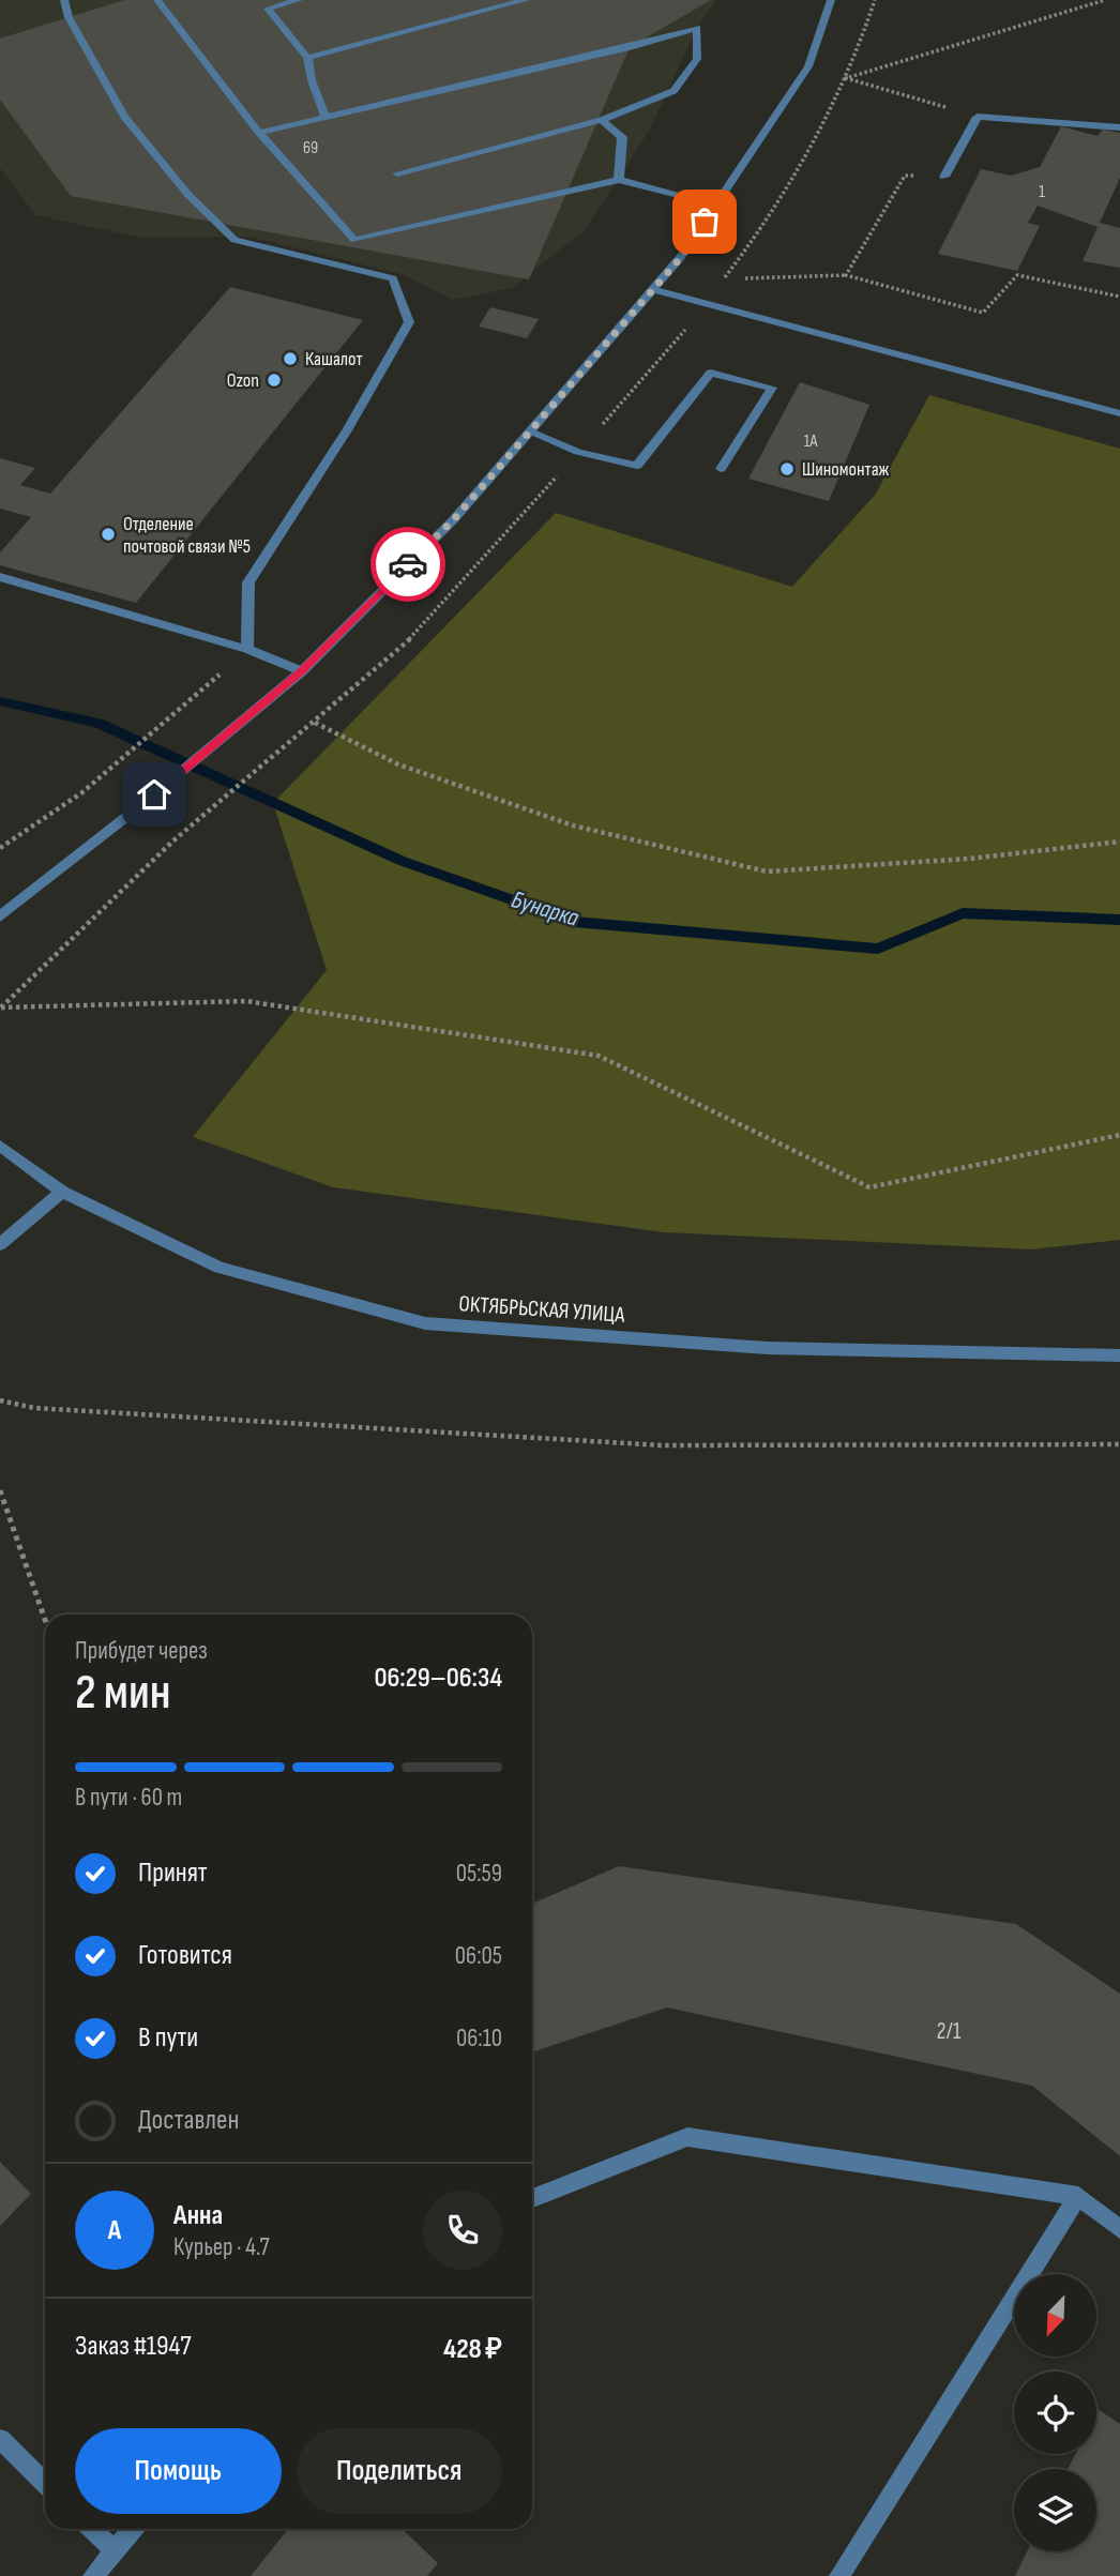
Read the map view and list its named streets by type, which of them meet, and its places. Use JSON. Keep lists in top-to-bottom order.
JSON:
{
  "streets": {
    "street": ["ОКТЯБРЬСКАЯ УЛИЦА"]
  },
  "water": ["Бунарка"],
  "places": [
    "Кашалот",
    "Ozon",
    "Шиномонтаж",
    "Отделение почтовой связи №5"
  ],
  "house_numbers": [
    "69",
    "1",
    "1А",
    "2/1"
  ],
  "north": "bottom left",
  "page": {
    "heading": ["2 мин", "Прибудет через", "06:29–06:34"],
    "panel": [
      "Анна",
      "Курьер · 4.7",
      "Заказ #1947",
      "428 ₽"
    ],
    "bar": "В пути · 60 m",
    "list": [
      ["Принят", "05:59"],
      ["Готовится", "06:05"],
      ["В пути", "06:10"],
      "Доставлен"
    ],
    "round": "А",
    "buttons": ["Помощь", "Поделиться"]
  }
}
